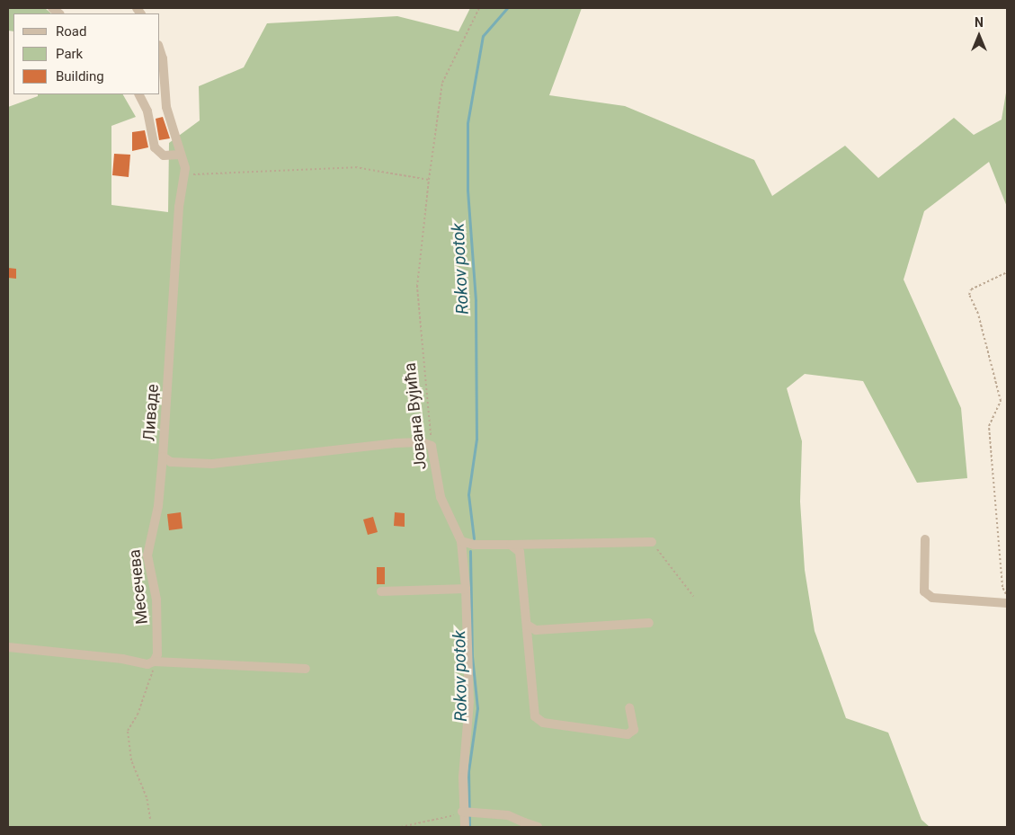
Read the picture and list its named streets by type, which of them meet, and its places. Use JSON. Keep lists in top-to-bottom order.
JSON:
{
  "streets": {
    "street": ["Ливаде", "Јована Вујића", "Месечева"]
  },
  "crossings": [
    ["Ливаде", "Јована Вујића"],
    ["Ливаде", "Месечева"]
  ],
  "water": ["Rokov potok"],
  "legend": ["Road", "Park", "Building"],
  "north": "top"
}
